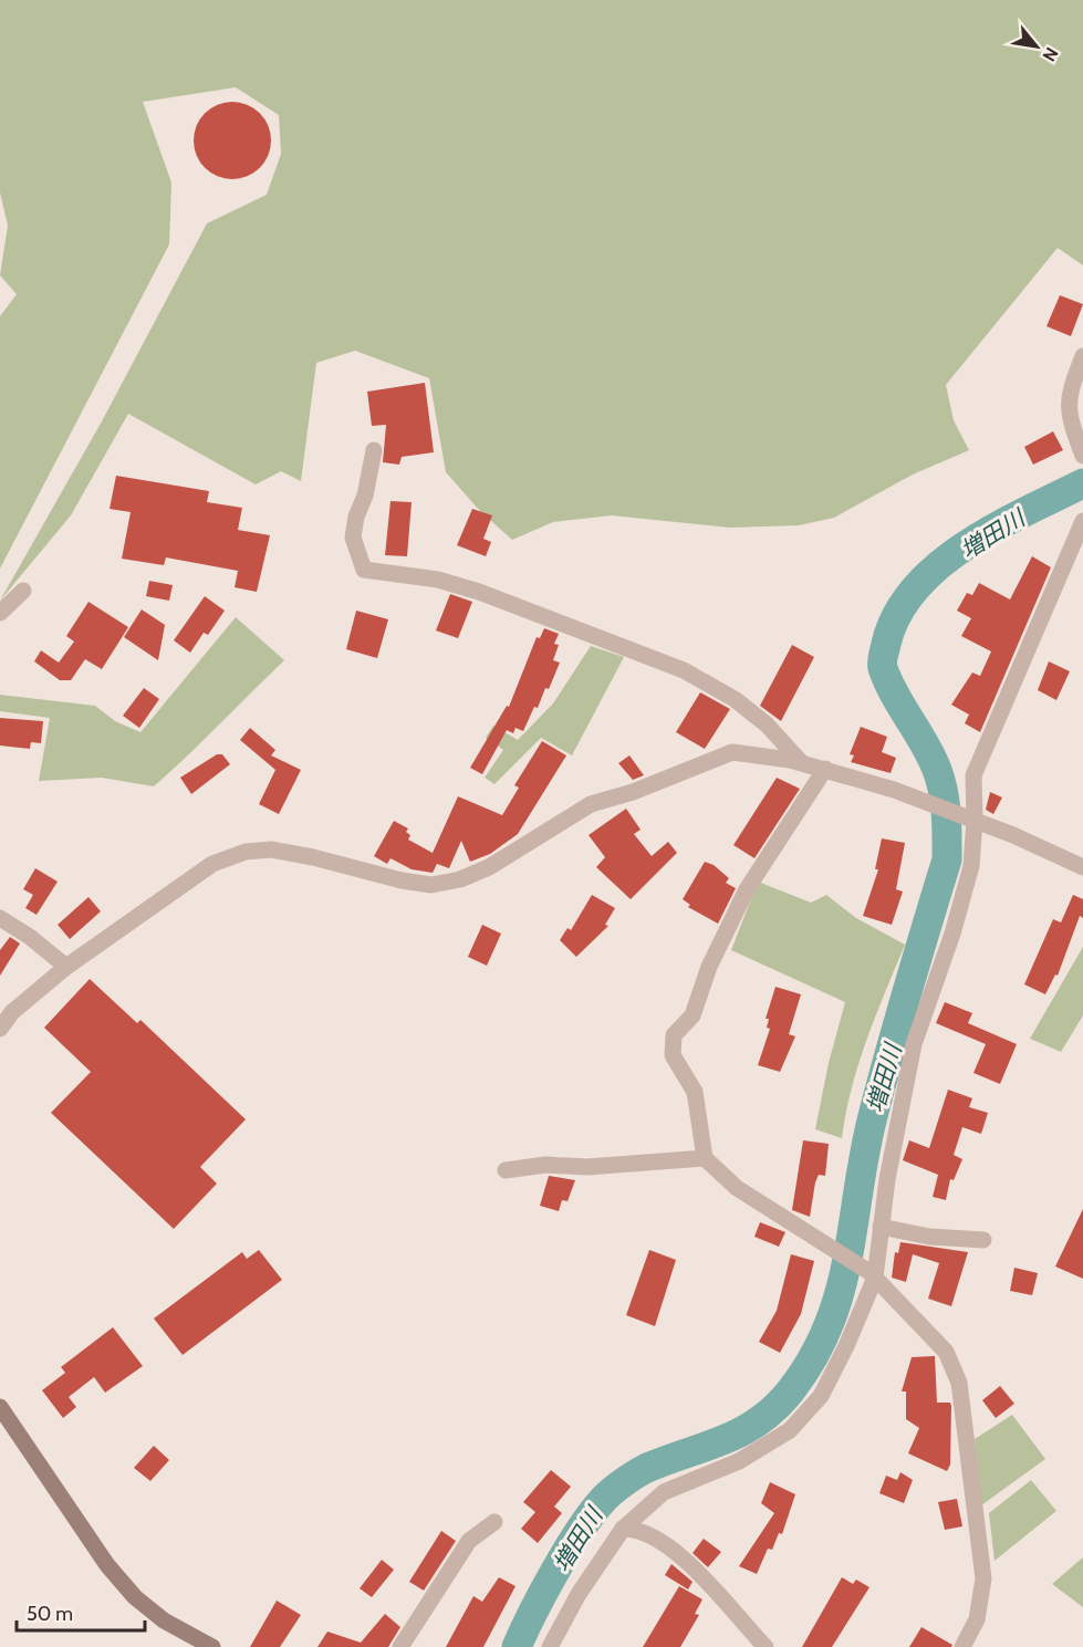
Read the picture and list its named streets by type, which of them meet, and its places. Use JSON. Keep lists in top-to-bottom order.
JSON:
{
  "water": ["増田川"],
  "scale_bar": "50 m",
  "north": "bottom right"
}
